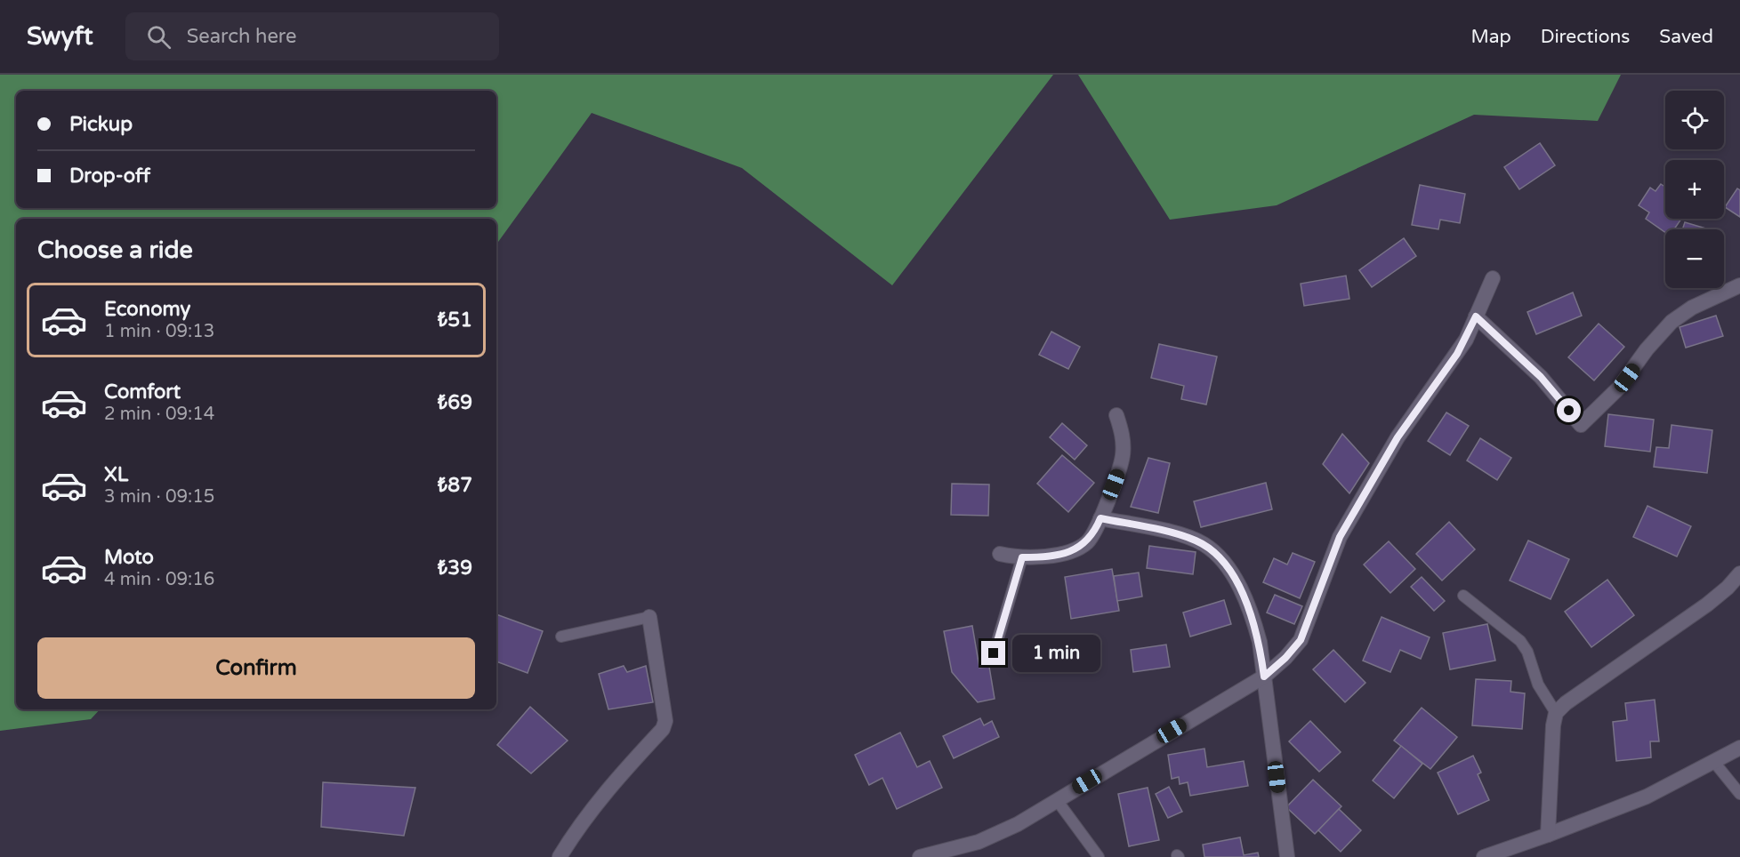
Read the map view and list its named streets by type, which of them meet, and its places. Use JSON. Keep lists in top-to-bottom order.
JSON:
{
  "page": {
    "header": "Swyft",
    "search": "Search here",
    "nav": ["Map", "Directions", "Saved"],
    "map_buttons": ["+", "−"],
    "banner": ["Pickup", "Drop-off"],
    "heading": "Choose a ride",
    "list": [
      {
        "name": "Economy",
        "note": "1 min · 09:13",
        "value": "₺51"
      },
      {
        "name": "Comfort",
        "note": "2 min · 09:14",
        "value": "₺69"
      },
      {
        "name": "XL",
        "note": "3 min · 09:15",
        "value": "₺87"
      },
      {
        "name": "Moto",
        "note": "4 min · 09:16",
        "value": "₺39"
      }
    ],
    "buttons": "Confirm",
    "bubble": "1 min"
  }
}
